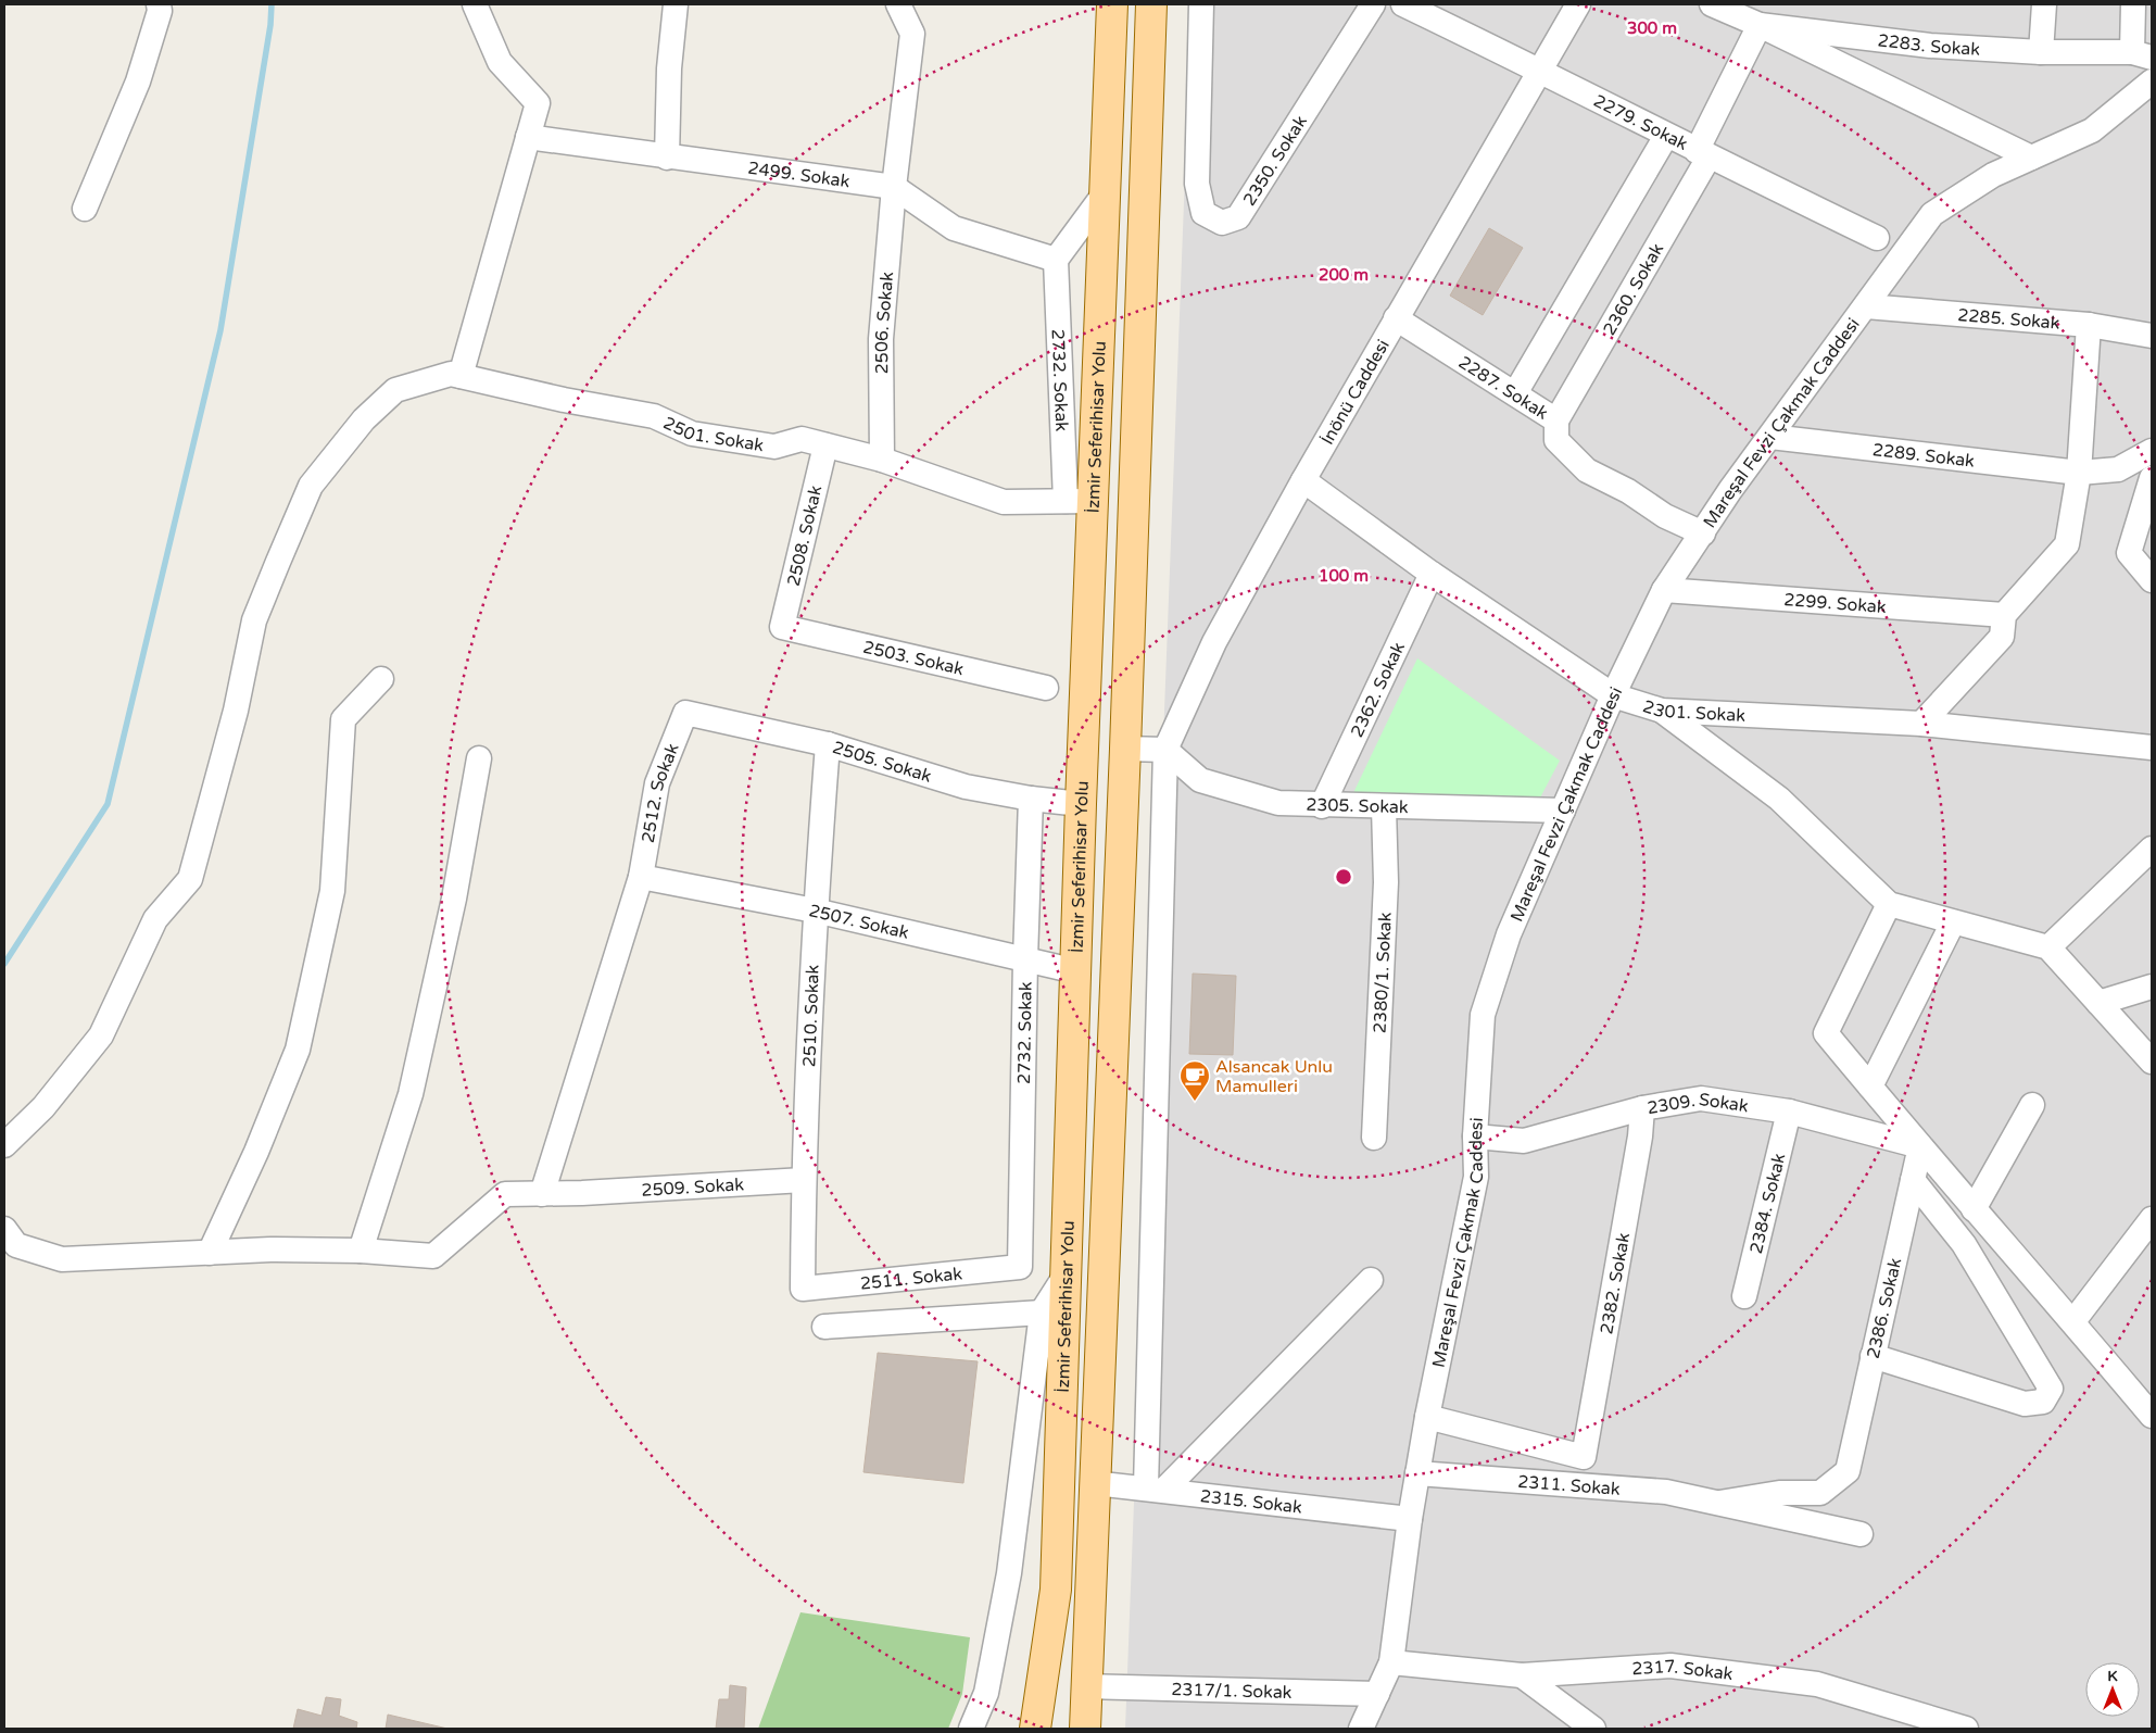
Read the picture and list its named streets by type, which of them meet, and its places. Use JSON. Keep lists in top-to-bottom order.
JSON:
{
  "streets": {
    "main road": ["İzmir Seferihisar Yolu"],
    "street": [
      "2283. Sokak",
      "2279. Sokak",
      "2350. Sokak",
      "2499. Sokak",
      "2360. Sokak",
      "2285. Sokak",
      "2506. Sokak",
      "2732. Sokak",
      "2287. Sokak",
      "İnönü Caddesi",
      "Mareşal Fevzi Çakmak Caddesi",
      "2501. Sokak",
      "2289. Sokak",
      "2508. Sokak",
      "2299. Sokak",
      "2503. Sokak",
      "2362. Sokak",
      "2301. Sokak",
      "2505. Sokak",
      "2512. Sokak",
      "2305. Sokak",
      "2507. Sokak",
      "2380/1. Sokak",
      "2510. Sokak",
      "2309. Sokak",
      "2509. Sokak",
      "2384. Sokak",
      "2511. Sokak",
      "2382. Sokak",
      "2386. Sokak",
      "2311. Sokak",
      "2315. Sokak",
      "2317. Sokak",
      "2317/1. Sokak"
    ]
  },
  "crossings": [
    ["2283. Sokak", "2360. Sokak"],
    ["2279. Sokak", "2360. Sokak"],
    ["2279. Sokak", "İnönü Caddesi"],
    ["2499. Sokak", "2506. Sokak"],
    ["2499. Sokak", "2732. Sokak"],
    ["2360. Sokak", "2287. Sokak"],
    ["2285. Sokak", "Mareşal Fevzi Çakmak Caddesi"],
    ["2506. Sokak", "2501. Sokak"],
    ["2732. Sokak", "İzmir Seferihisar Yolu"],
    ["2732. Sokak", "2501. Sokak"],
    ["2732. Sokak", "2505. Sokak"],
    ["2732. Sokak", "2507. Sokak"],
    ["2732. Sokak", "2511. Sokak"],
    ["2287. Sokak", "İnönü Caddesi"],
    ["2287. Sokak", "Mareşal Fevzi Çakmak Caddesi"],
    ["İnönü Caddesi", "2301. Sokak"],
    ["İnönü Caddesi", "2305. Sokak"],
    ["Mareşal Fevzi Çakmak Caddesi", "2289. Sokak"],
    ["Mareşal Fevzi Çakmak Caddesi", "2299. Sokak"],
    ["Mareşal Fevzi Çakmak Caddesi", "2301. Sokak"],
    ["Mareşal Fevzi Çakmak Caddesi", "2305. Sokak"],
    ["Mareşal Fevzi Çakmak Caddesi", "2309. Sokak"],
    ["Mareşal Fevzi Çakmak Caddesi", "2311. Sokak"],
    ["Mareşal Fevzi Çakmak Caddesi", "2315. Sokak"],
    ["Mareşal Fevzi Çakmak Caddesi", "2317. Sokak"],
    ["Mareşal Fevzi Çakmak Caddesi", "2317/1. Sokak"],
    ["İzmir Seferihisar Yolu", "2501. Sokak"],
    ["İzmir Seferihisar Yolu", "2505. Sokak"],
    ["İzmir Seferihisar Yolu", "2507. Sokak"],
    ["İzmir Seferihisar Yolu", "2315. Sokak"],
    ["İzmir Seferihisar Yolu", "2317/1. Sokak"],
    ["2501. Sokak", "2508. Sokak"],
    ["2508. Sokak", "2503. Sokak"],
    ["2362. Sokak", "2301. Sokak"],
    ["2362. Sokak", "2305. Sokak"],
    ["2505. Sokak", "2512. Sokak"],
    ["2505. Sokak", "2510. Sokak"],
    ["2512. Sokak", "2507. Sokak"],
    ["2512. Sokak", "2509. Sokak"],
    ["2305. Sokak", "2380/1. Sokak"],
    ["2507. Sokak", "2510. Sokak"],
    ["2510. Sokak", "2509. Sokak"],
    ["2510. Sokak", "2511. Sokak"],
    ["2309. Sokak", "2384. Sokak"],
    ["2309. Sokak", "2382. Sokak"],
    ["2309. Sokak", "2386. Sokak"],
    ["2382. Sokak", "2311. Sokak"],
    ["2386. Sokak", "2311. Sokak"]
  ],
  "places": {
    "cafe": ["Alsancak Unlu Mamulleri"]
  },
  "north": "top",
  "rings": ["300 m", "200 m", "100 m"]
}
